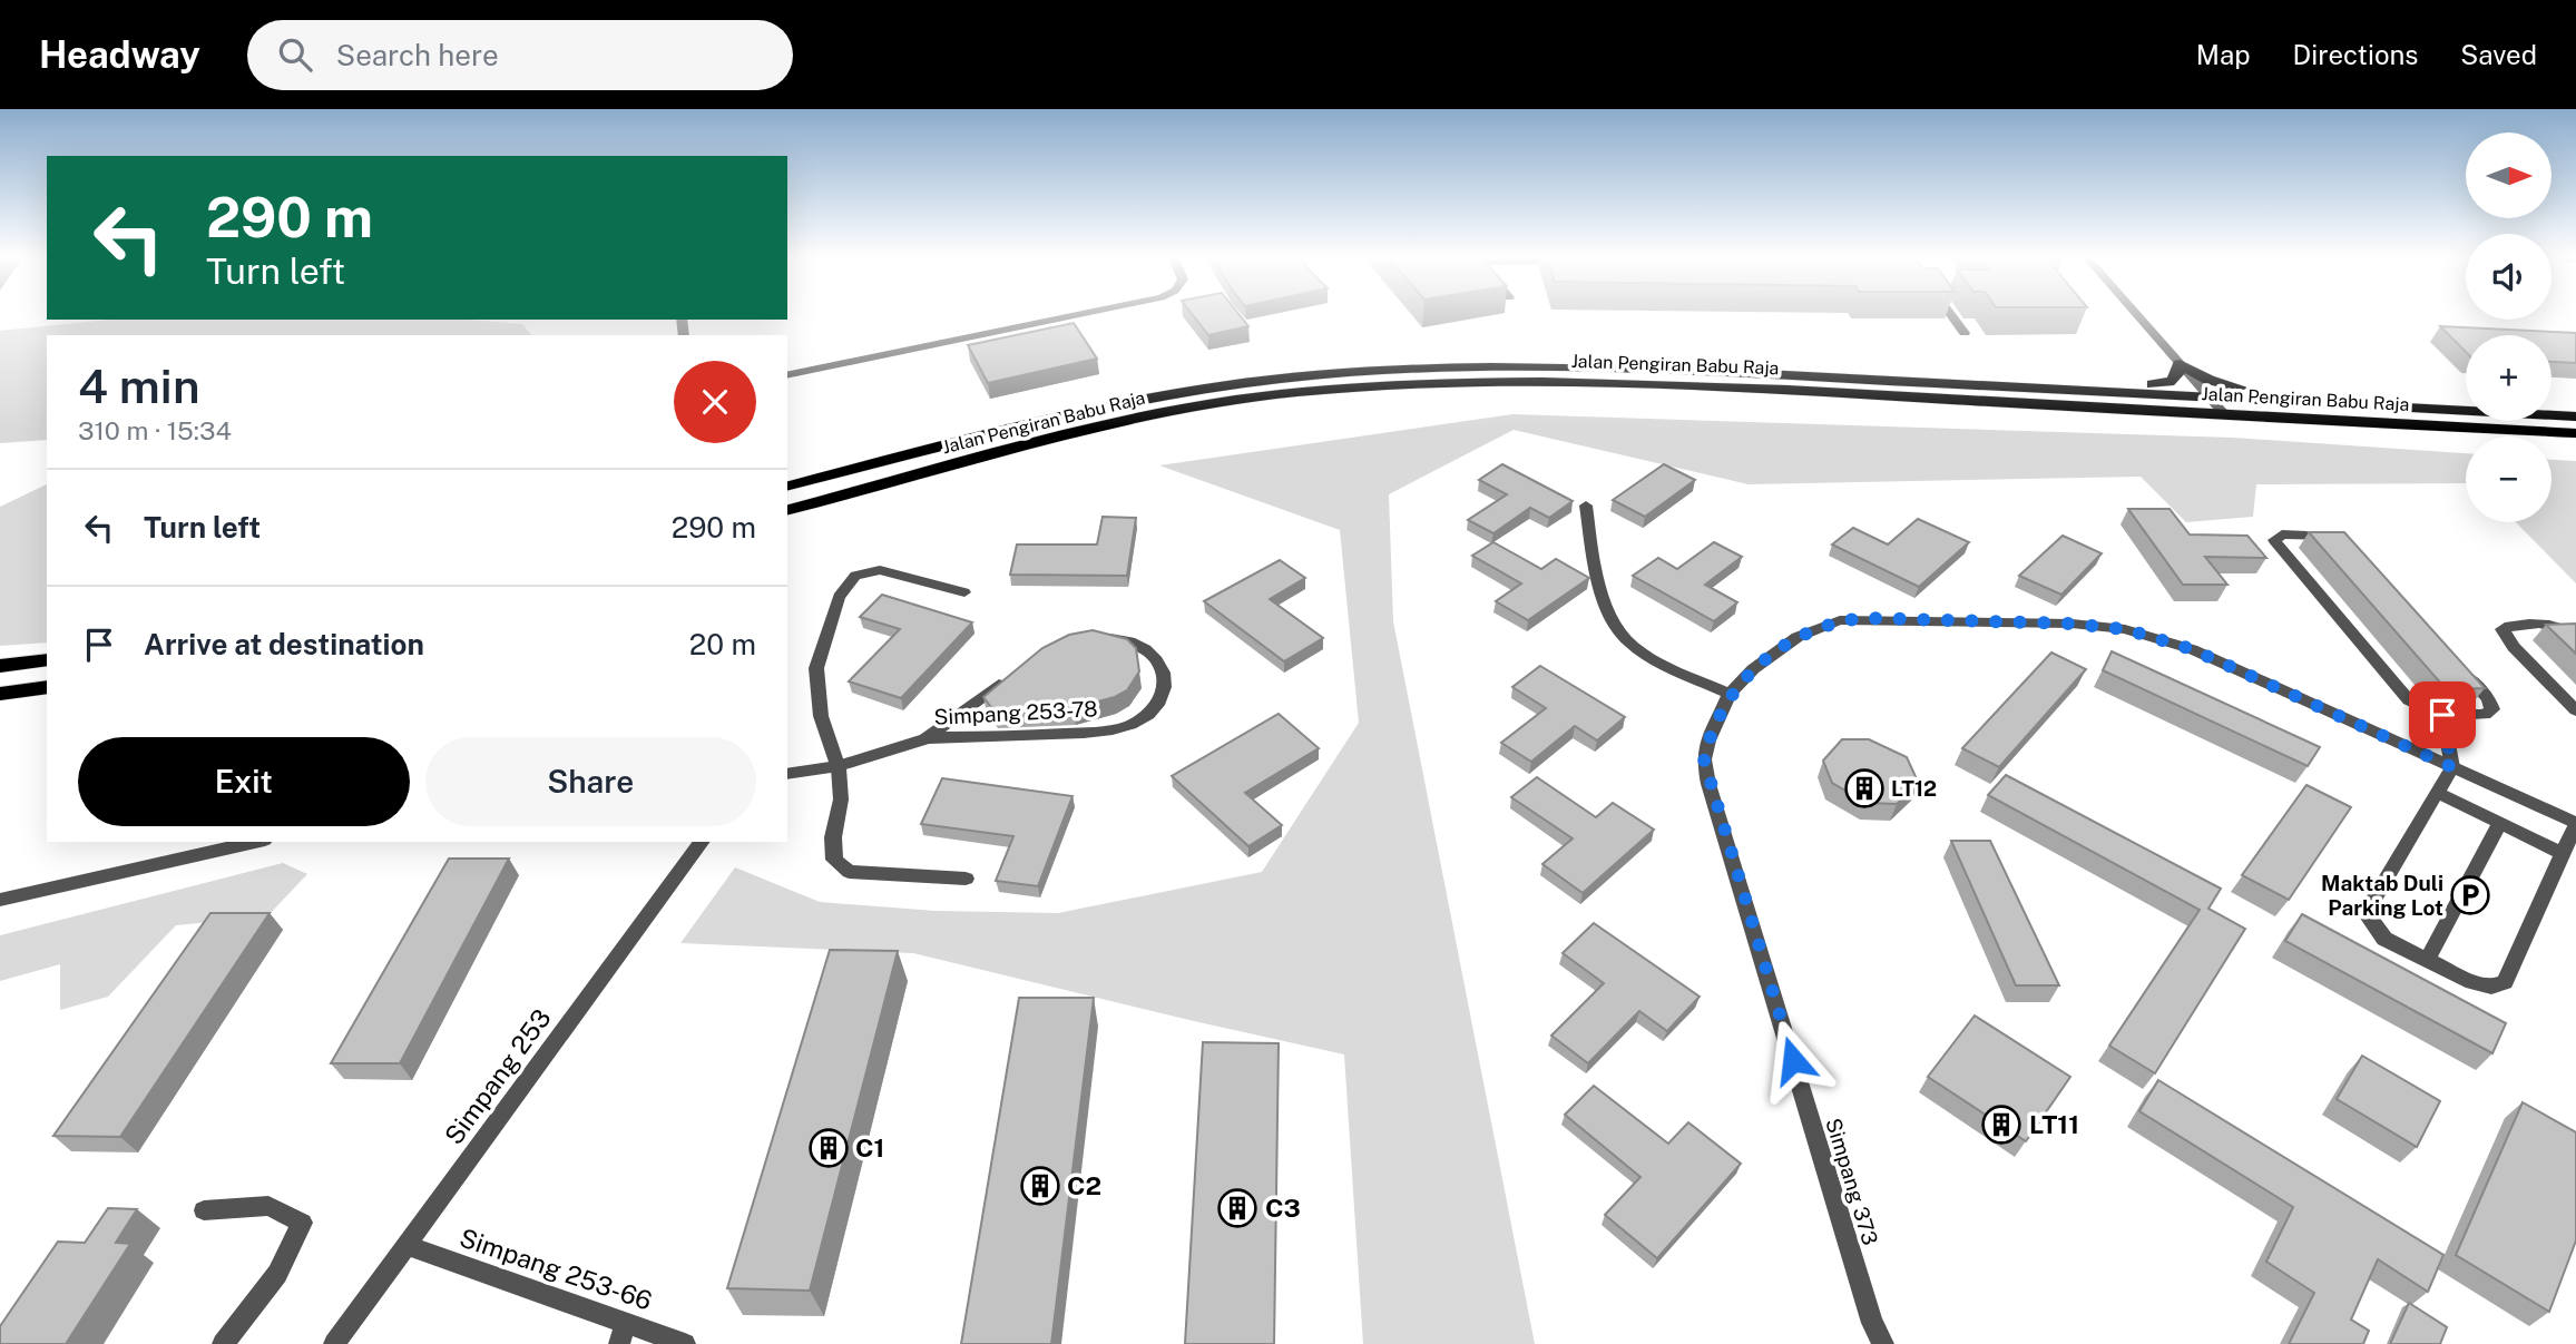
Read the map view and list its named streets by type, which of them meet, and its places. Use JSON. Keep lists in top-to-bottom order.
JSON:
{
  "streets": {
    "main road": ["Jalan Pengiran Babu Raja"],
    "street": [
      "Simpang 253-78",
      "Simpang 253",
      "Simpang 373",
      "Simpang 253-66"
    ]
  },
  "crossings": [
    ["Simpang 253", "Simpang 253-66"]
  ],
  "places": {
    "building": [
      "LT12",
      "LT11",
      "C1",
      "C2",
      "C3"
    ],
    "parking": ["Maktab Duli Parking Lot"]
  },
  "north": "right",
  "page": {
    "header": "Headway",
    "search": "Search here",
    "nav": ["Map", "Directions", "Saved"],
    "map_buttons": ["+", "−"],
    "turn": ["290 m", "Turn left"],
    "heading": ["4 min", "310 m · 15:34"],
    "list": [
      {
        "name": "Turn left",
        "value": "290 m"
      },
      {
        "name": "Arrive at destination",
        "value": "20 m"
      }
    ],
    "buttons": ["Exit", "Share"]
  }
}
